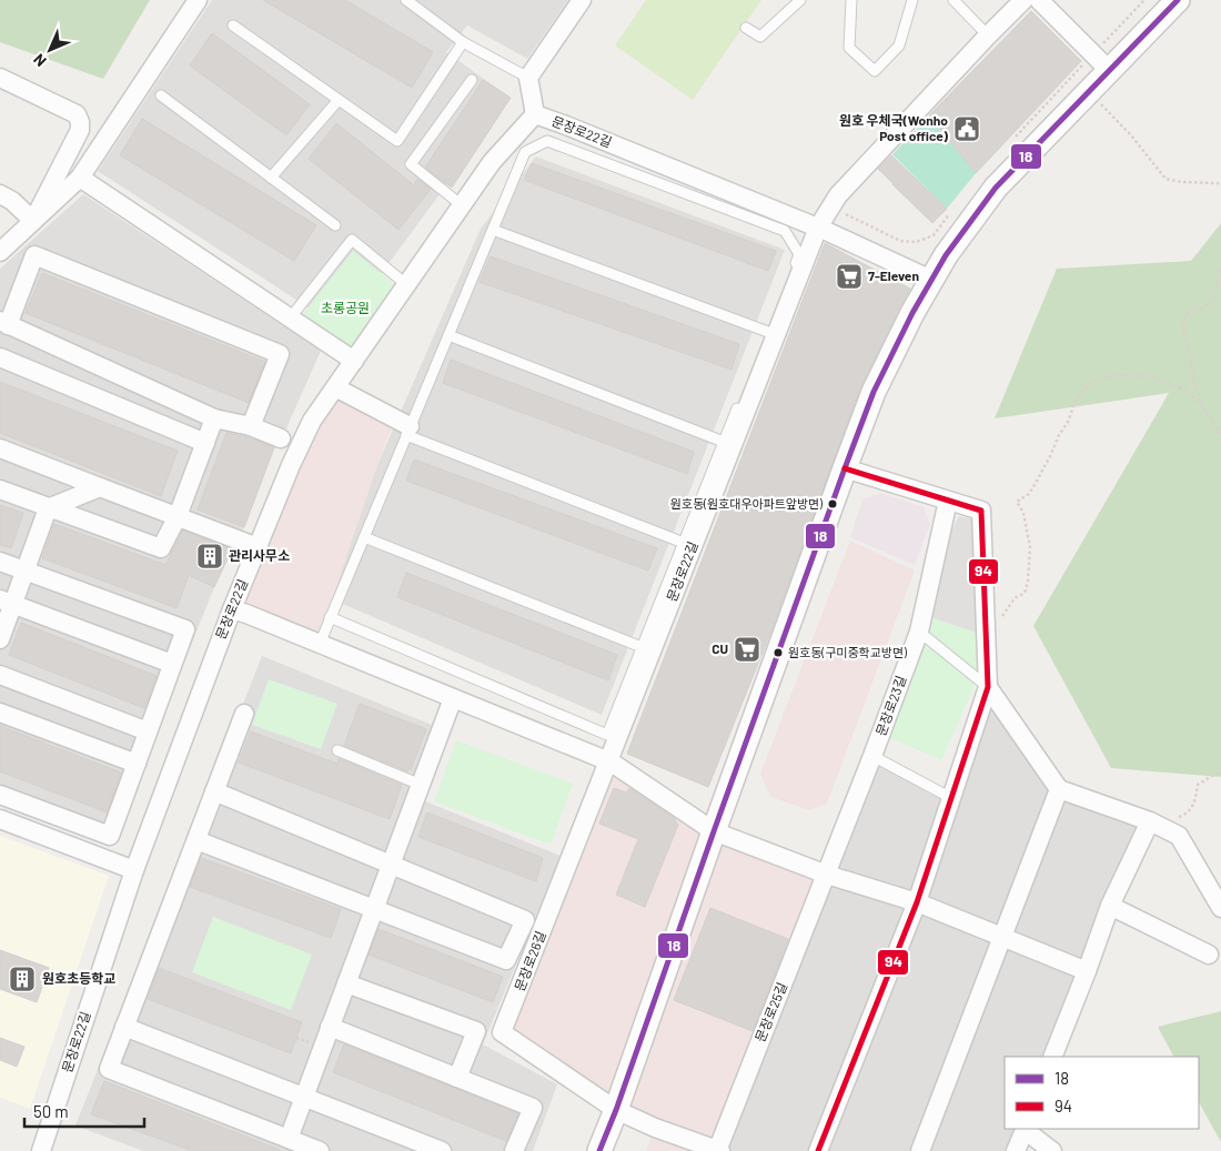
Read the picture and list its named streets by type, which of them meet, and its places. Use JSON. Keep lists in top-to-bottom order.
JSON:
{
  "streets": {
    "street": [
      "문장로22길",
      "문장로23길",
      "문장로26길",
      "문장로25길"
    ]
  },
  "crossings": [
    ["문장로22길", "문장로26길"],
    ["문장로23길", "문장로25길"]
  ],
  "parks": ["초롱공원"],
  "places": {
    "public building": ["원호 우체국(Wonho Post office)"],
    "supermarket": ["7-Eleven", "CU"],
    "other": ["원호동(원호대우아파트앞방면)", "원호동(구미중학교방면)"],
    "building": ["관리사무소", "원호초등학교"]
  },
  "lines": ["transit line 18", "transit line 94"],
  "legend": ["18", "94"],
  "scale_bar": "50 m",
  "north": "bottom left"
}
